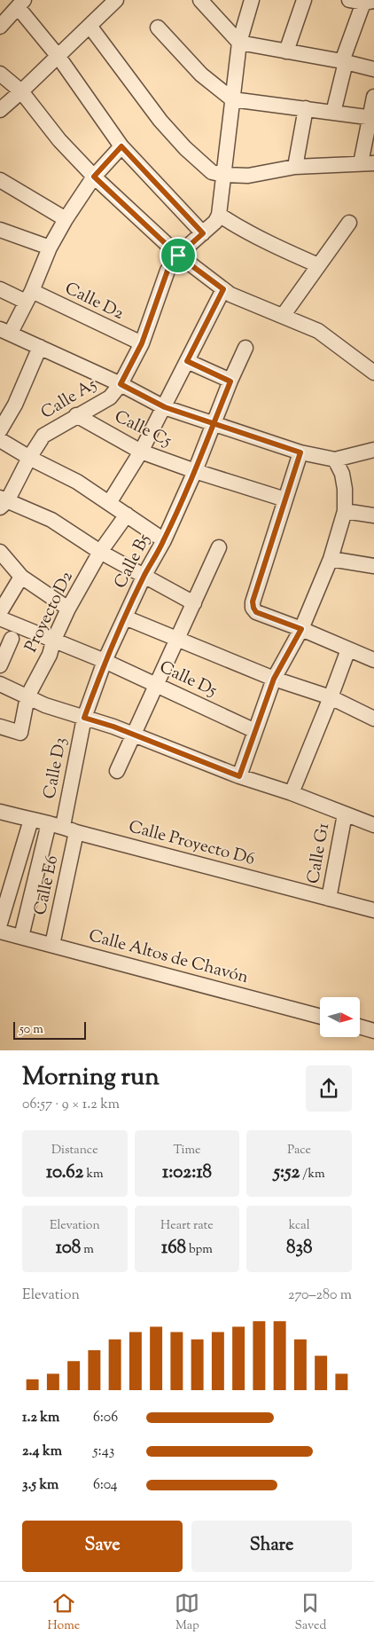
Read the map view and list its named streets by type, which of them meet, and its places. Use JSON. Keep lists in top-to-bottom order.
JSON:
{
  "streets": {
    "street": [
      "Calle D2",
      "Calle A5",
      "Calle C5",
      "Calle B5",
      "Proyecto D2",
      "Calle D5",
      "Calle D3",
      "Calle Proyecto D6",
      "Calle G1",
      "Calle E6",
      "Calle Altos de Chavón"
    ]
  },
  "crossings": [
    ["Calle D2", "Calle A5"],
    ["Calle A5", "Calle C5"],
    ["Calle C5", "Calle B5"],
    ["Calle B5", "Calle D5"],
    ["Calle B5", "Calle D3"],
    ["Proyecto D2", "Calle D5"],
    ["Calle D3", "Calle Proyecto D6"],
    ["Calle D3", "Calle Altos de Chavón"],
    ["Calle Proyecto D6", "Calle G1"],
    ["Calle Proyecto D6", "Calle E6"],
    ["Calle E6", "Calle Altos de Chavón"]
  ],
  "scale_bar": "50 m",
  "north": "right",
  "page": {
    "scale": "50 m",
    "heading": ["Morning run", "06:57 · 9 × 1.2 km"],
    "stats": [
      ["Distance", "10.62 km"],
      ["Time", "1:02:18"],
      ["Pace", "5:52 /km"],
      ["Elevation", "108 m"],
      ["Heart rate", "168 bpm"],
      ["kcal", "838"]
    ],
    "chart": ["Elevation", "270–280 m"],
    "list": [
      {
        "name": "1.2 km",
        "note": "6:06"
      },
      {
        "name": "2.4 km",
        "note": "5:43"
      },
      {
        "name": "3.5 km",
        "note": "6:04"
      }
    ],
    "buttons": ["Save", "Share"],
    "tabs": ["Home", "Map", "Saved"]
  }
}
